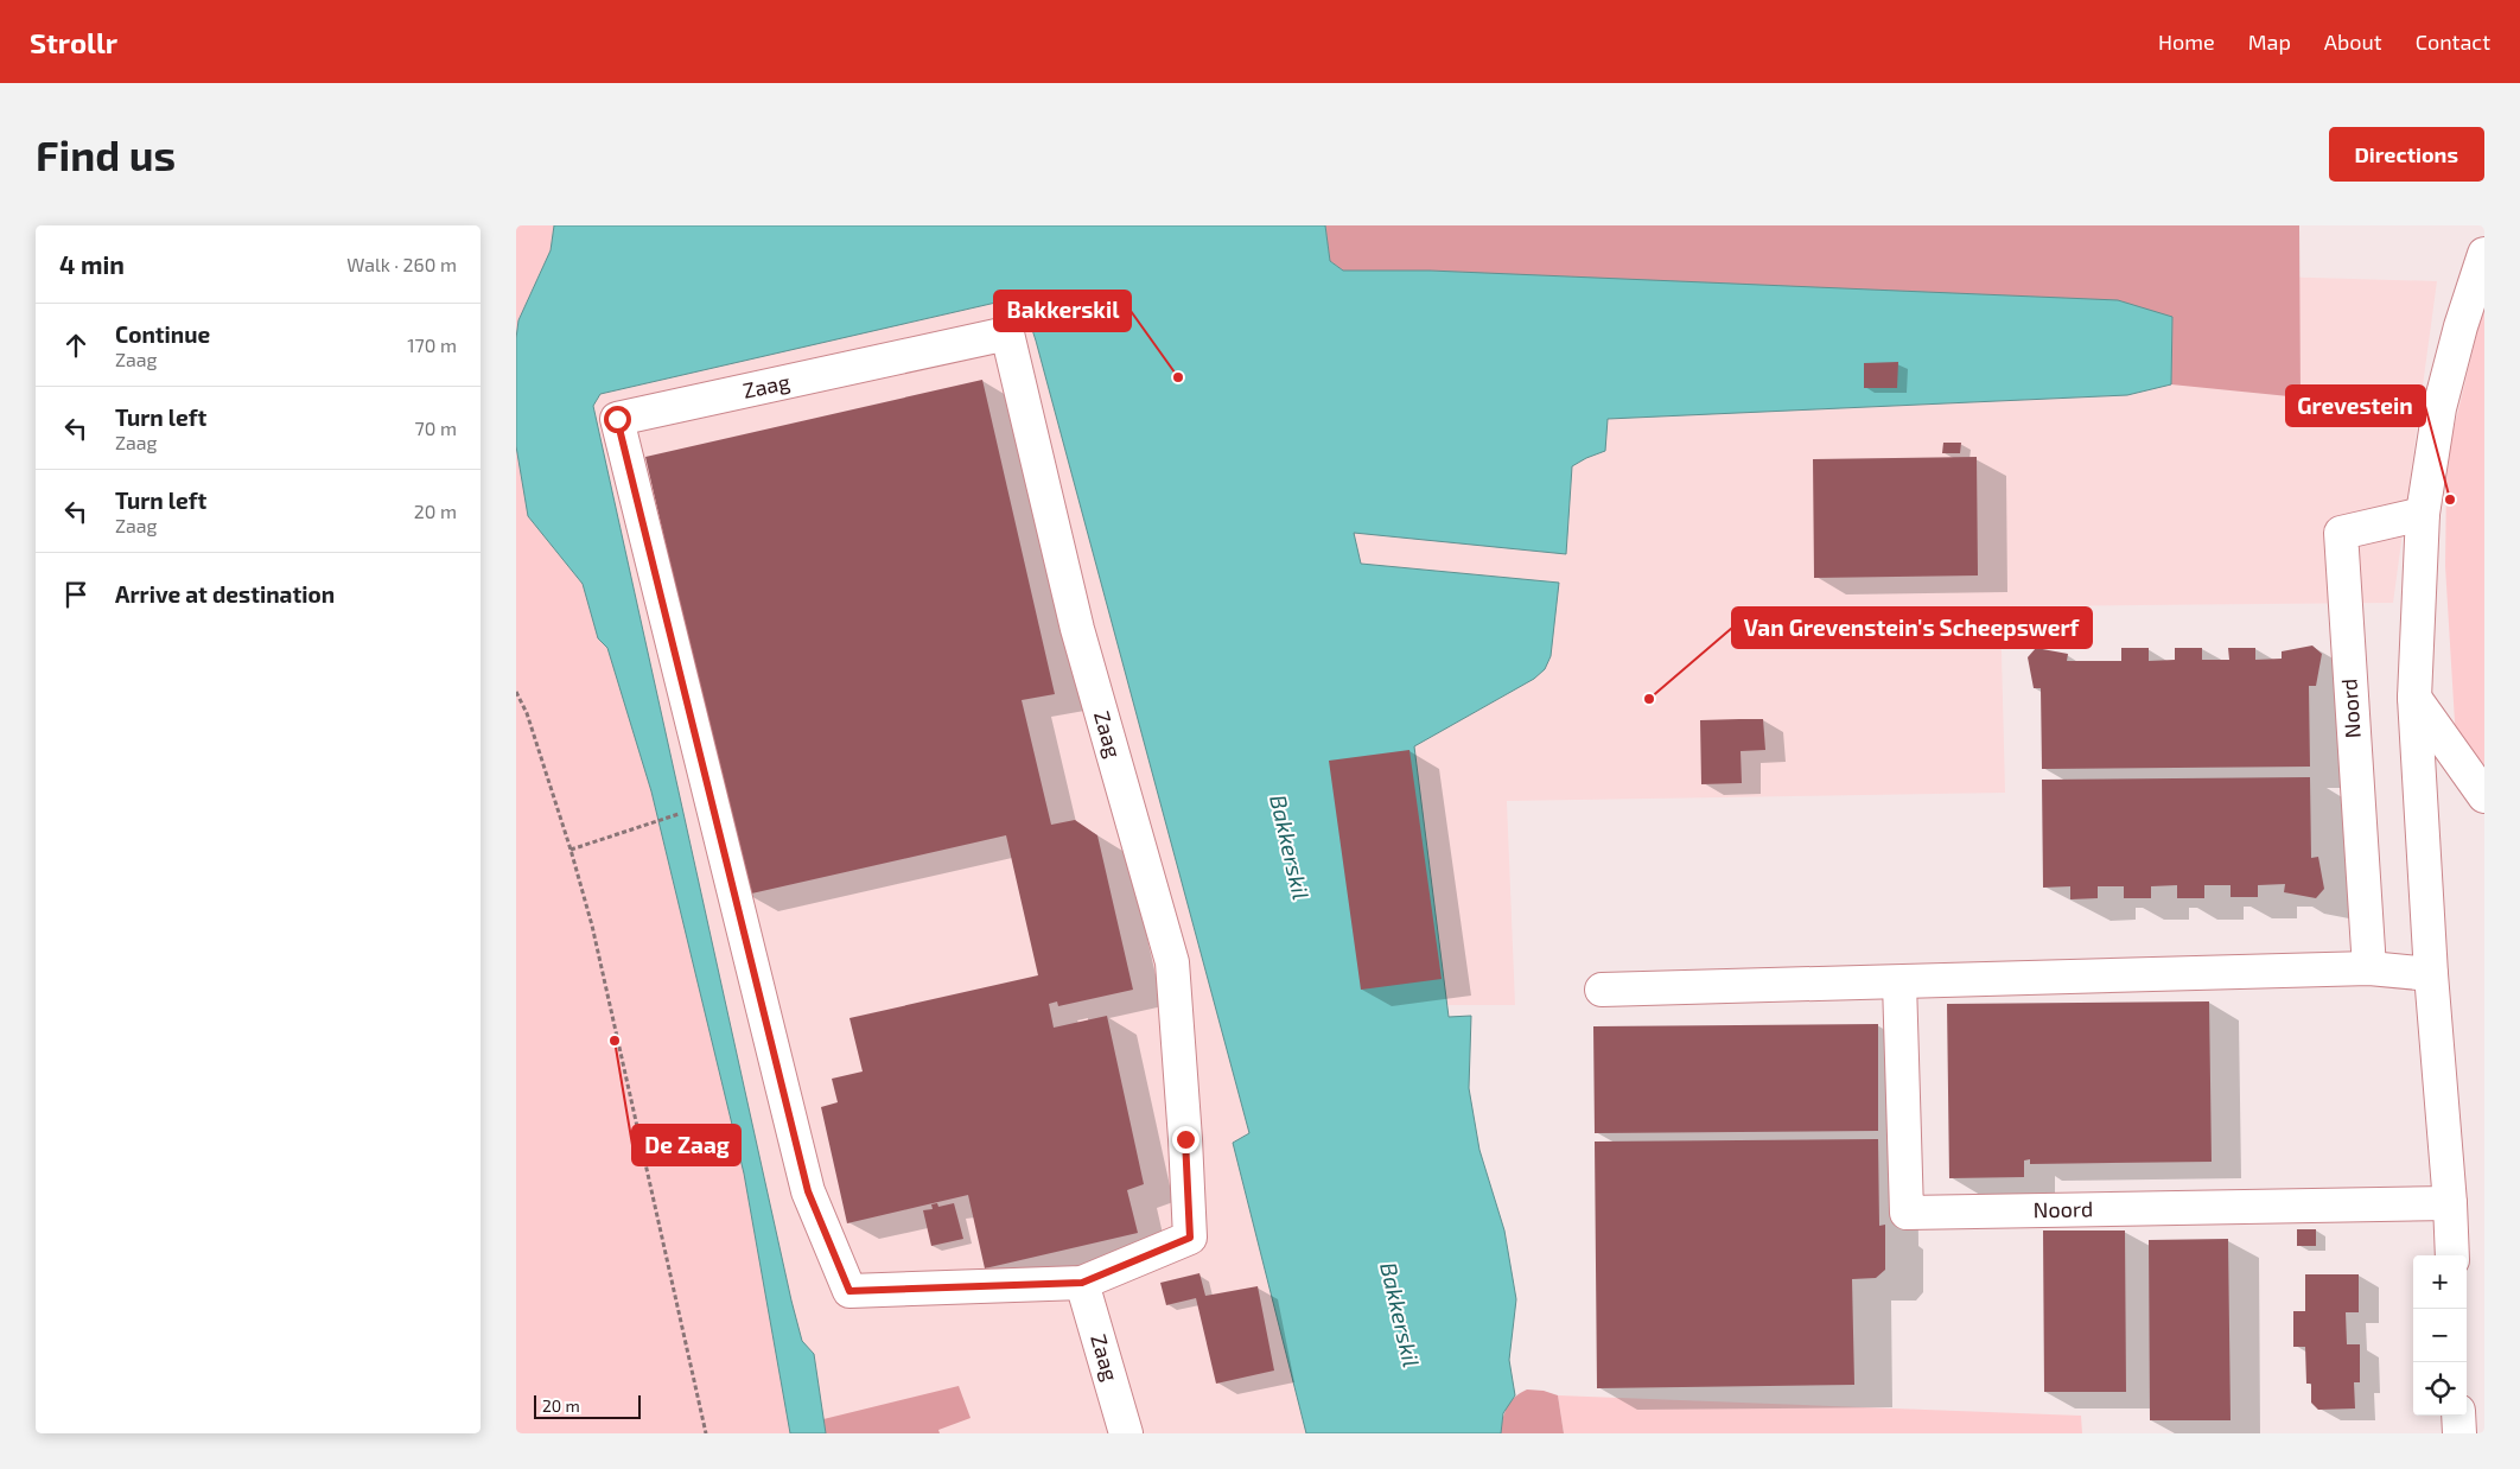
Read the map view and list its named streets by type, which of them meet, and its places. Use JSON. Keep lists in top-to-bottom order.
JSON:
{
  "streets": {
    "street": ["Zaag", "Noord"]
  },
  "water": ["Bakkerskil"],
  "places": [
    "Bakkerskil",
    "Grevestein",
    "Van Grevenstein's Scheepswerf",
    "De Zaag"
  ],
  "scale_bar": "20 m",
  "page": {
    "header": "Strollr",
    "nav": [
      "Home",
      "Map",
      "About",
      "Contact"
    ],
    "buttons": "Directions",
    "title": "Find us",
    "heading": ["4 min", "Walk · 260 m"],
    "list": [
      ["Continue", "Zaag", "170 m"],
      ["Turn left", "Zaag", "70 m"],
      ["Turn left", "Zaag", "20 m"],
      "Arrive at destination"
    ],
    "map_buttons": ["+", "−"],
    "scale": "20 m"
  }
}
